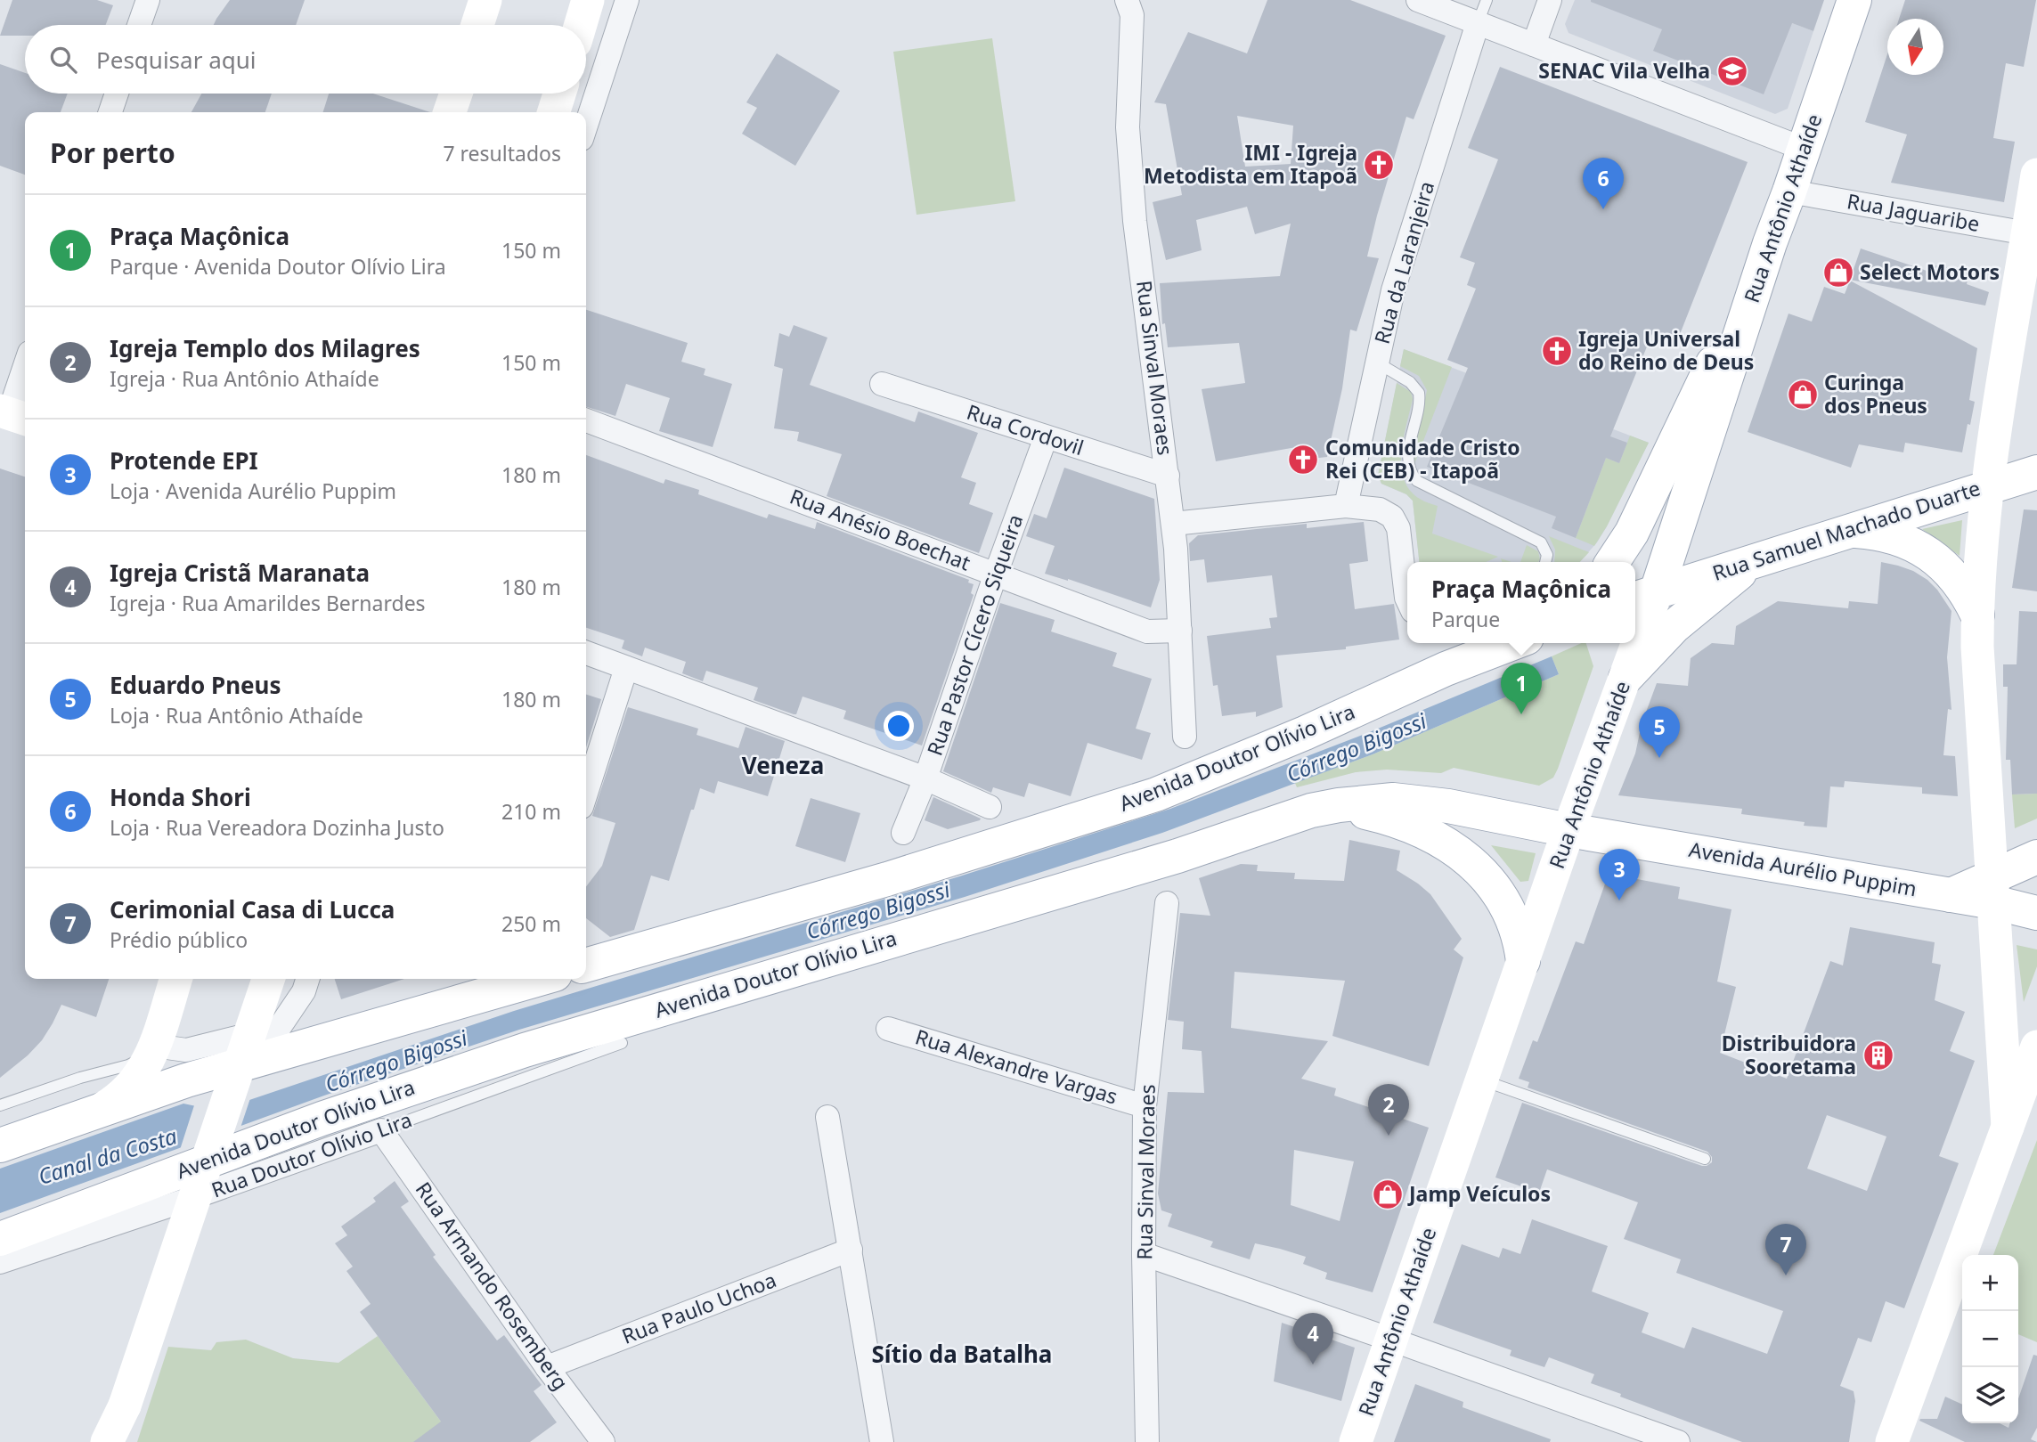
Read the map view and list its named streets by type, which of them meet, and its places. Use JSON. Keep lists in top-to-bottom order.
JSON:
{
  "streets": {
    "main road": [
      "Rua Antônio Athaíde",
      "Rua Samuel Machado Duarte",
      "Avenida Doutor Olívio Lira",
      "Avenida Aurélio Puppim"
    ],
    "street": [
      "Rua Jaguaribe",
      "Rua da Laranjeira",
      "Rua Sinval Moraes",
      "Rua Cordovil",
      "Rua Anésio Boechat",
      "Rua Pastor Cícero Siqueira",
      "Rua Alexandre Vargas",
      "Rua Doutor Olívio Lira",
      "Rua Armando Rosemberg",
      "Rua Paulo Uchoa"
    ]
  },
  "crossings": [
    ["Rua Antônio Athaíde", "Rua Jaguaribe"],
    ["Rua Antônio Athaíde", "Rua Samuel Machado Duarte"],
    ["Rua Antônio Athaíde", "Avenida Doutor Olívio Lira"],
    ["Rua Antônio Athaíde", "Avenida Aurélio Puppim"],
    ["Rua Sinval Moraes", "Rua Cordovil"],
    ["Rua Sinval Moraes", "Rua Anésio Boechat"],
    ["Rua Sinval Moraes", "Rua Alexandre Vargas"],
    ["Rua Cordovil", "Rua Pastor Cícero Siqueira"],
    ["Rua Anésio Boechat", "Rua Pastor Cícero Siqueira"],
    ["Avenida Doutor Olívio Lira", "Avenida Aurélio Puppim"],
    ["Rua Doutor Olívio Lira", "Rua Armando Rosemberg"],
    ["Rua Armando Rosemberg", "Rua Paulo Uchoa"]
  ],
  "districts": ["Veneza", "Sítio da Batalha"],
  "water": ["Córrego Bigossi", "Canal da Costa"],
  "places": {
    "school or university": ["SENAC Vila Velha"],
    "church": ["IMI - Igreja Metodista em Itapoã", "Igreja Universal do Reino de Deus", "Comunidade Cristo Rei (CEB) - Itapoã"],
    "shop": ["Select Motors", "Curinga dos Pneus", "Jamp Veículos"],
    "building": ["Distribuidora Sooretama"]
  },
  "north": "bottom",
  "page": {
    "search": "Pesquisar aqui",
    "heading": ["Por perto", "7 resultados"],
    "pins": [
      "6",
      "1",
      "5",
      "3",
      "2",
      "7",
      "4"
    ],
    "list": [
      {
        "mark": "1",
        "name": "Praça Maçônica",
        "note": "Parque · Avenida Doutor Olívio Lira",
        "value": "150 m"
      },
      {
        "mark": "2",
        "name": "Igreja Templo dos Milagres",
        "note": "Igreja · Rua Antônio Athaíde",
        "value": "150 m"
      },
      {
        "mark": "3",
        "name": "Protende EPI",
        "note": "Loja · Avenida Aurélio Puppim",
        "value": "180 m"
      },
      {
        "mark": "4",
        "name": "Igreja Cristã Maranata",
        "note": "Igreja · Rua Amarildes Bernardes",
        "value": "180 m"
      },
      {
        "mark": "5",
        "name": "Eduardo Pneus",
        "note": "Loja · Rua Antônio Athaíde",
        "value": "180 m"
      },
      {
        "mark": "6",
        "name": "Honda Shori",
        "note": "Loja · Rua Vereadora Dozinha Justo",
        "value": "210 m"
      },
      {
        "mark": "7",
        "name": "Cerimonial Casa di Lucca",
        "note": "Prédio público",
        "value": "250 m"
      }
    ],
    "popup": ["Praça Maçônica", "Parque"],
    "map_buttons": ["+", "−"]
  }
}
